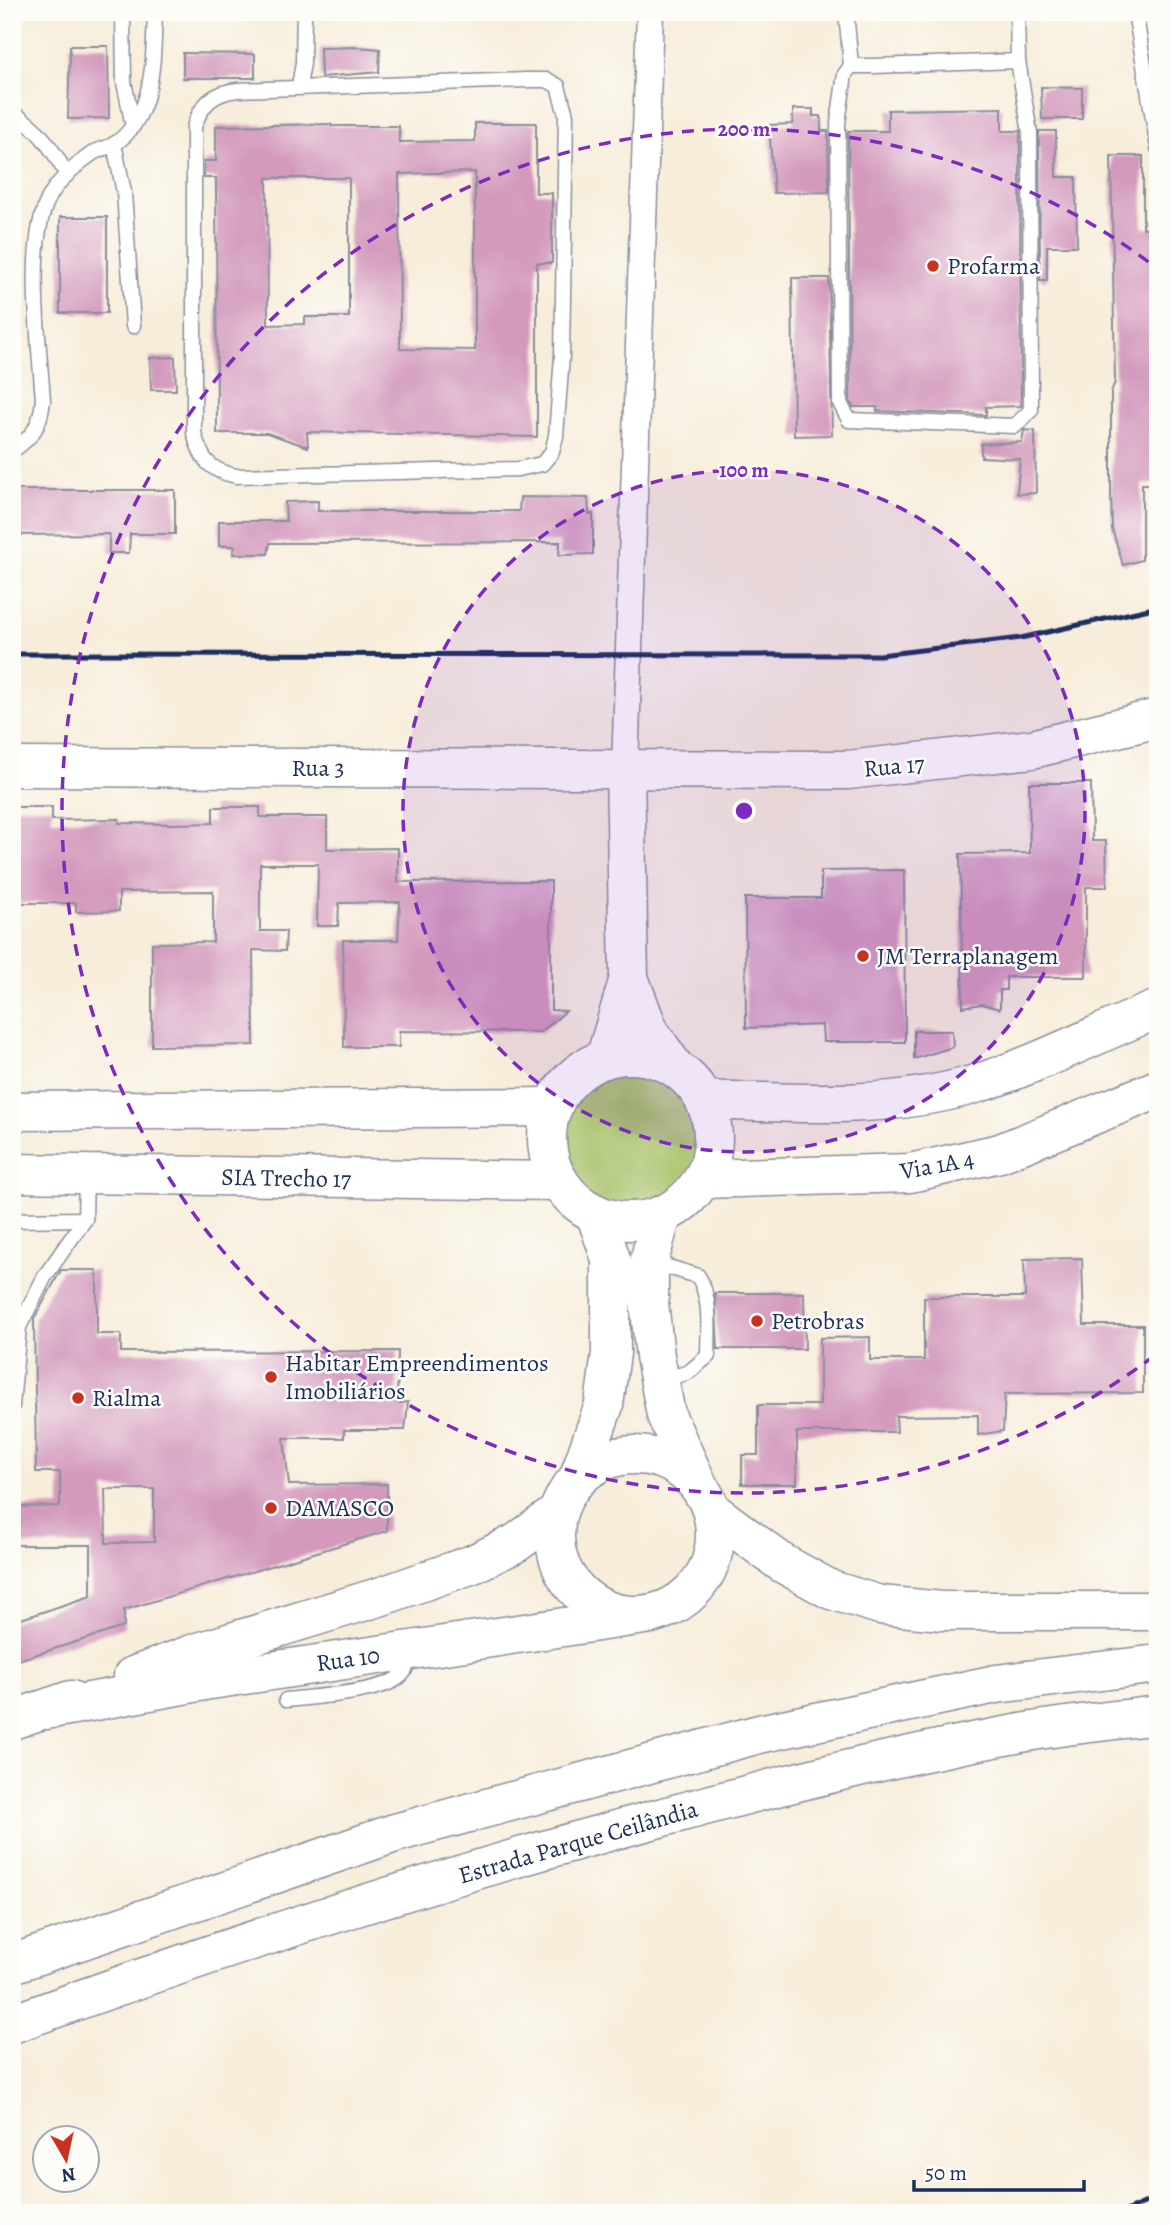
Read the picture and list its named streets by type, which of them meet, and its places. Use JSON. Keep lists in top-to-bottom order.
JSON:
{
  "streets": {
    "main road": [
      "Rua 17",
      "Rua 3",
      "Via 1A 4",
      "SIA Trecho 17",
      "Rua 10",
      "Estrada Parque Ceilândia"
    ]
  },
  "crossings": [
    ["Rua 17", "Rua 3"],
    ["Via 1A 4", "SIA Trecho 17"]
  ],
  "places": [
    "Profarma",
    "JM Terraplanagem",
    "Petrobras",
    "Habitar Empreendimentos Imobiliários",
    "Rialma",
    "DAMASCO"
  ],
  "scale_bar": "50 m",
  "north": "bottom",
  "rings": ["200 m", "100 m"]
}
